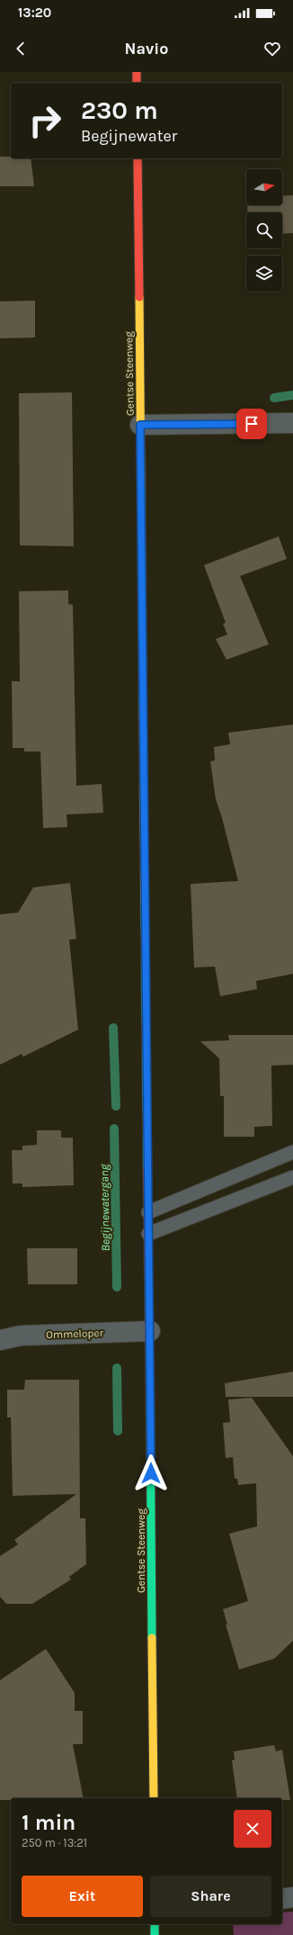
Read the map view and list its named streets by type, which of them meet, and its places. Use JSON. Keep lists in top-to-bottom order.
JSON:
{
  "streets": {
    "street": ["Gentse Steenweg", "Ommeloper"]
  },
  "crossings": [
    ["Gentse Steenweg", "Ommeloper"]
  ],
  "water": ["Begijnewatergang"],
  "north": "right",
  "page": {
    "status": "13:20",
    "header": "Navio",
    "turn": ["230 m", "Begijnewater"],
    "heading": ["1 min", "250 m · 13:21"],
    "buttons": ["Exit", "Share"]
  }
}
